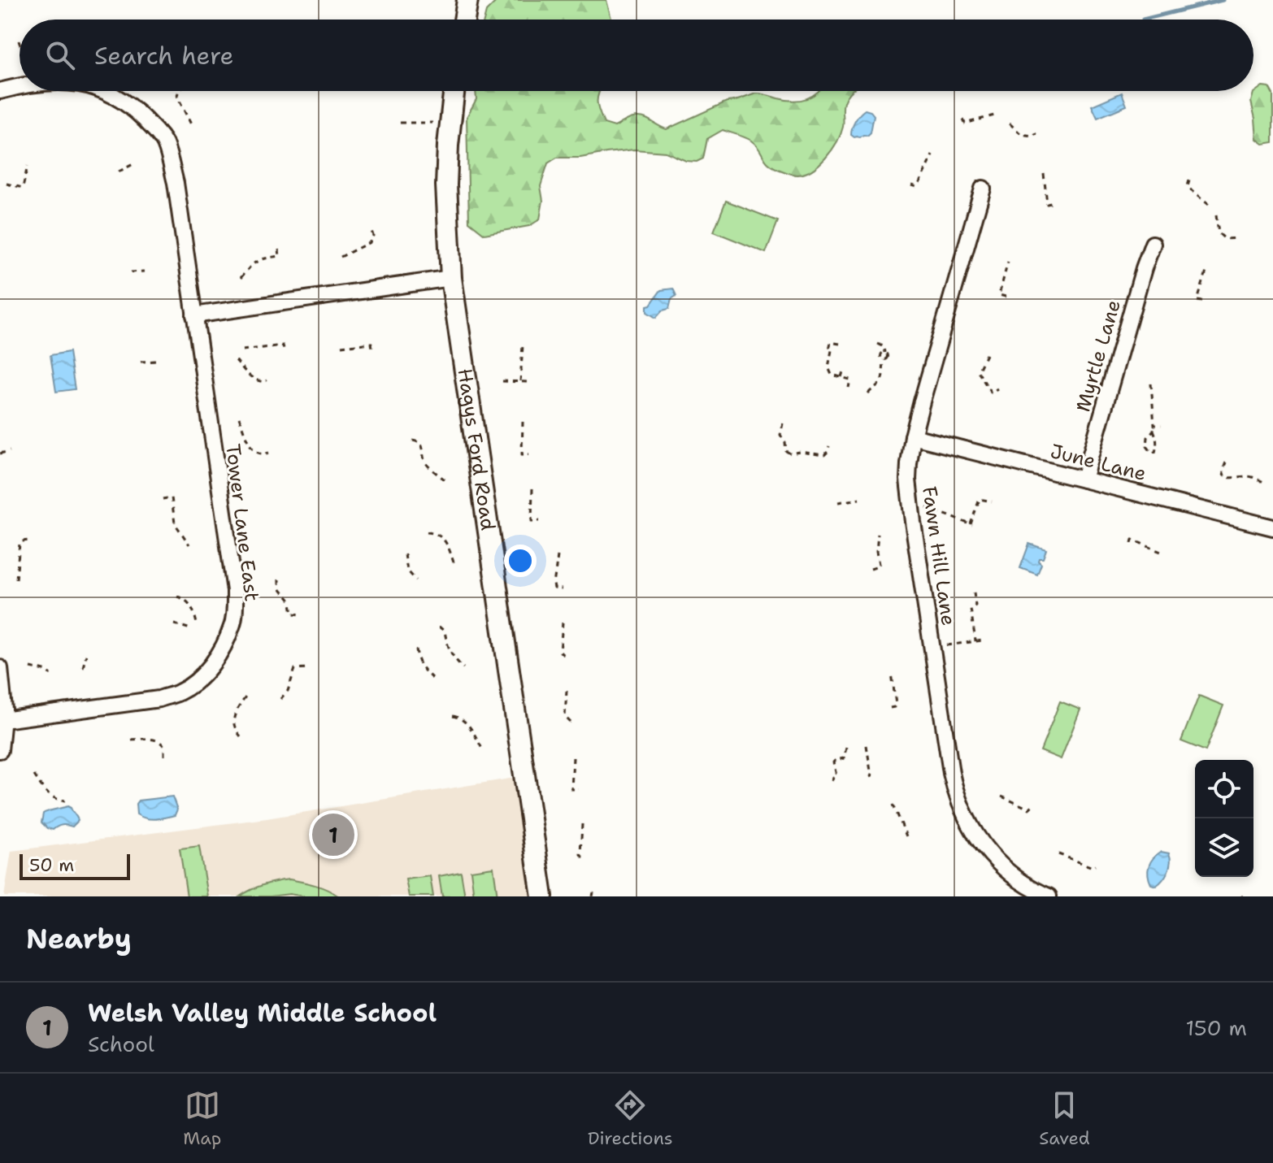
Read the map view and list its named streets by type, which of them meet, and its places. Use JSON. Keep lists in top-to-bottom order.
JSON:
{
  "streets": {
    "street": [
      "Myrtle Lane",
      "Hagys Ford Road",
      "June Lane",
      "Tower Lane East",
      "Fawn Hill Lane"
    ]
  },
  "crossings": [
    ["Myrtle Lane", "June Lane"],
    ["June Lane", "Fawn Hill Lane"]
  ],
  "scale_bar": "50 m",
  "page": {
    "search": "Search here",
    "pins": "1",
    "scale": "50 m",
    "heading": "Nearby",
    "list": [
      {
        "mark": "1",
        "name": "Welsh Valley Middle School",
        "note": "School",
        "value": "150 m"
      }
    ],
    "nav": ["Map", "Directions", "Saved"]
  }
}
